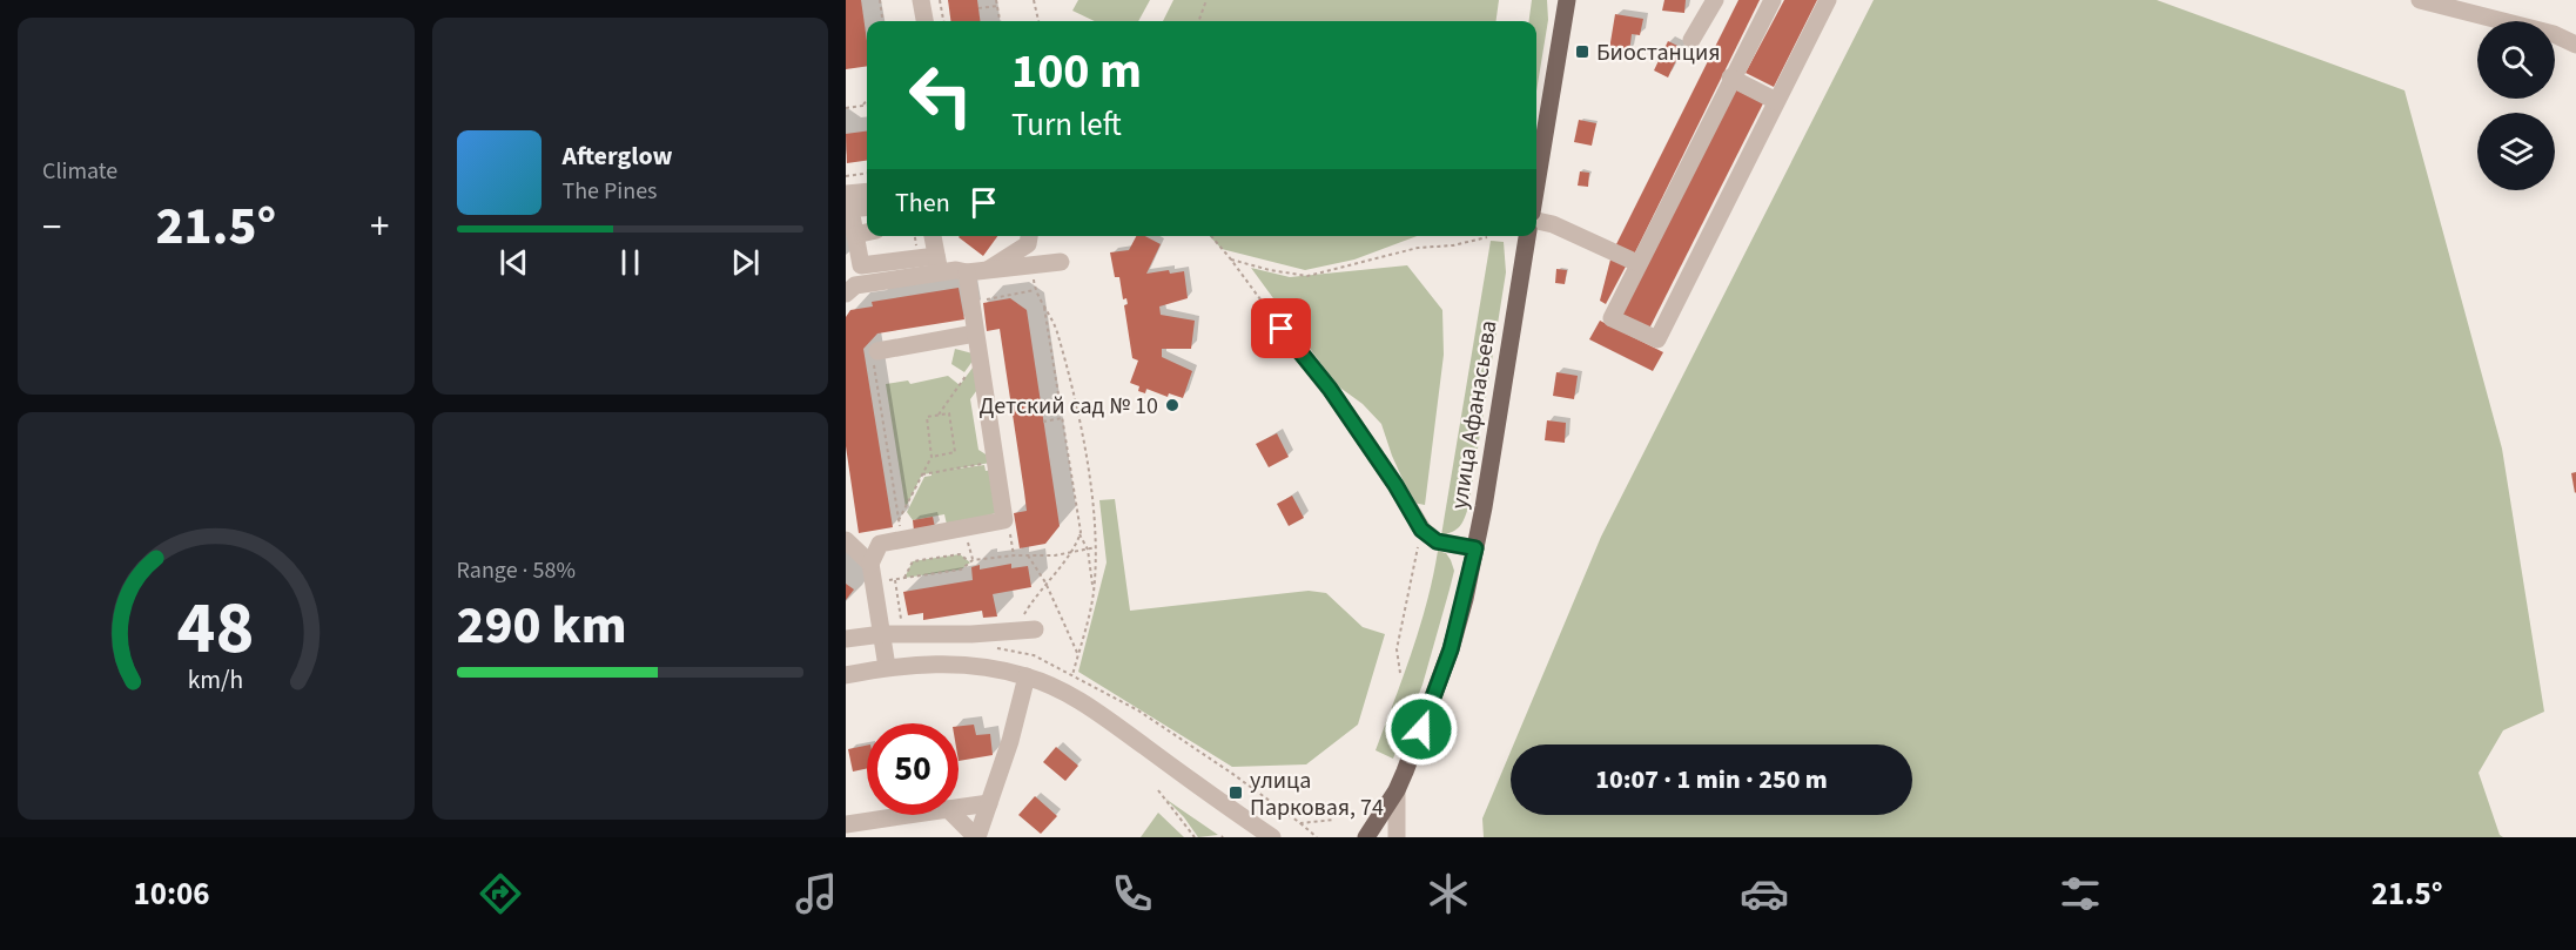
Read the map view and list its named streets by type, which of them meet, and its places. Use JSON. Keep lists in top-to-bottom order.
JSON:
{
  "streets": {
    "main road": ["улица Афанасьева"]
  },
  "places": {
    "transit": ["Биостанция", "улица Парковая, 74"],
    "other": ["Детский сад № 10"]
  },
  "page": {
    "tile": [
      "Climate",
      ["Range · 58%", "290 km"]
    ],
    "turn": ["100 m", "Turn left"],
    "song": ["Afterglow", "The Pines"],
    "then": "Then",
    "heat": ["−", "21.5°", "+"],
    "limit": "50",
    "trip": "10:07 · 1 min · 250 m",
    "tabs": ["10:06", "21.5°"],
    "gauge": ["48", "km/h"]
  }
}
